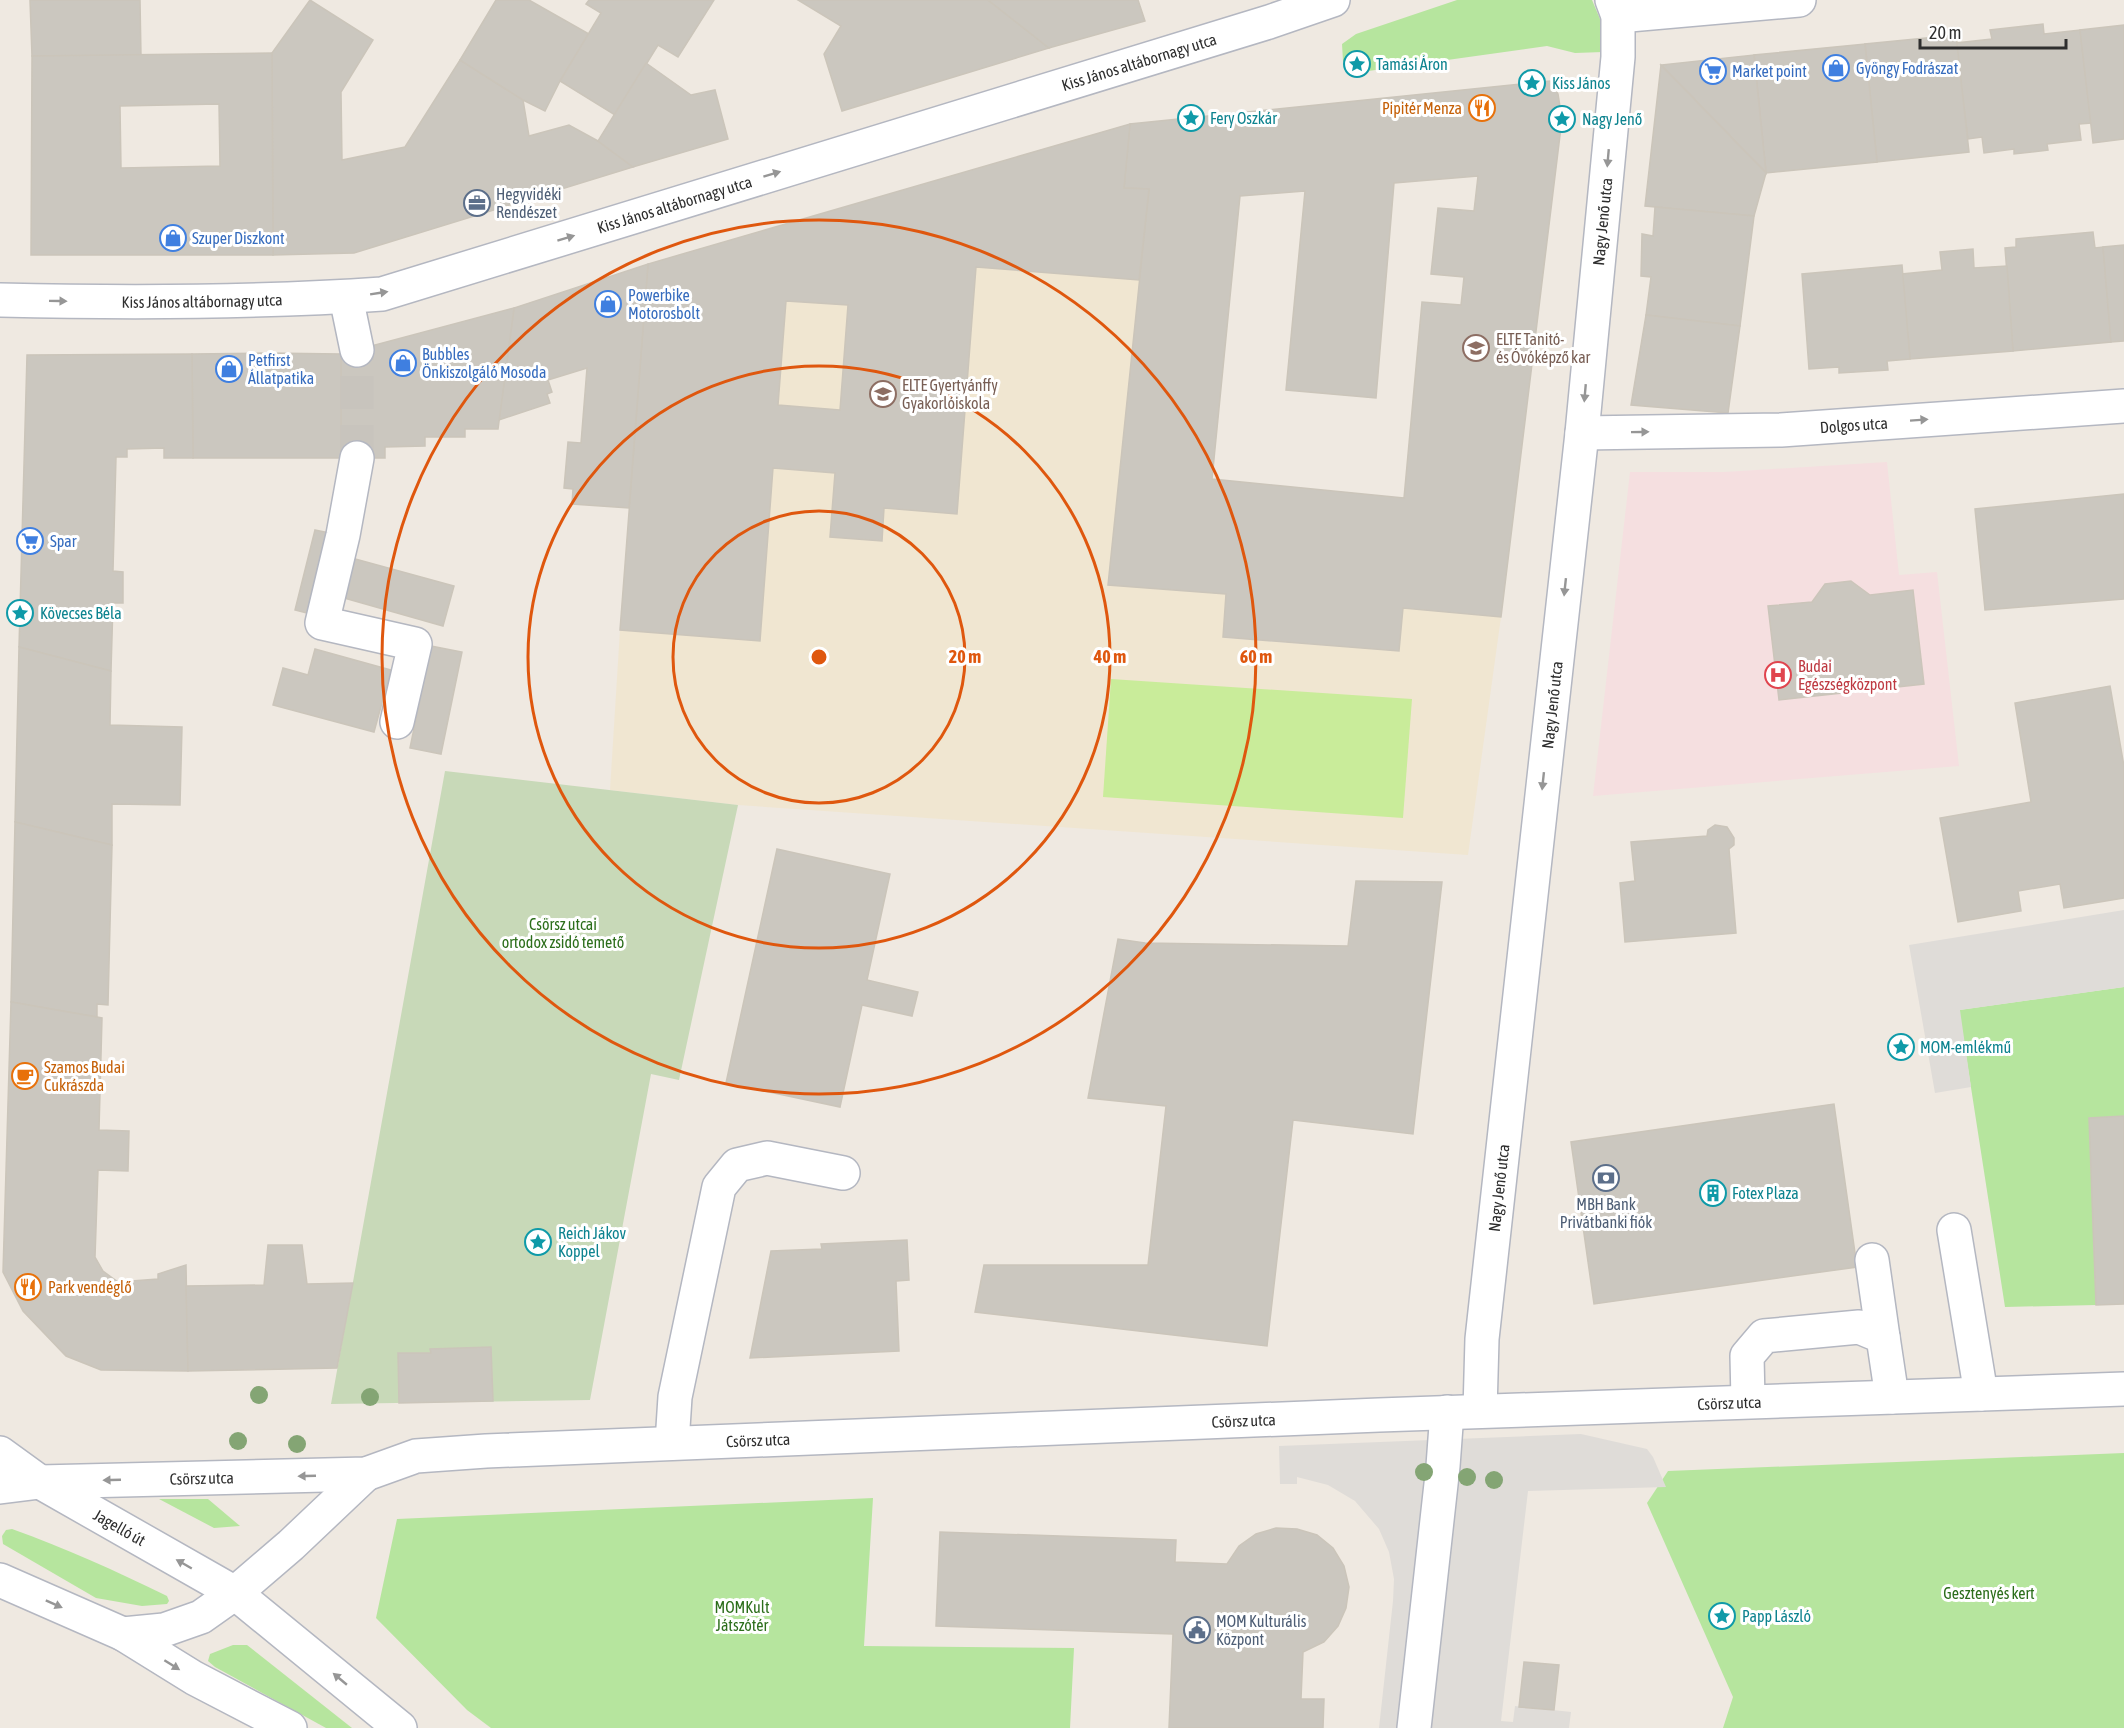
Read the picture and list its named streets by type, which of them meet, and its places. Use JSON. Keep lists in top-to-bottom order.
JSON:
{
  "streets": {
    "street": [
      "Kiss János altábornagy utca",
      "Nagy Jenő utca",
      "Dolgos utca",
      "Csörsz utca",
      "Jagelló út"
    ]
  },
  "crossings": [
    ["Nagy Jenő utca", "Dolgos utca"],
    ["Nagy Jenő utca", "Csörsz utca"],
    ["Csörsz utca", "Jagelló út"]
  ],
  "one_way": ["Kiss János altábornagy utca", "Nagy Jenő utca", "Dolgos utca"],
  "parks": ["Csörsz utcai ortodox zsidó temető", "Gesztenyés kert", "MOMKult Játszótér"],
  "places": {
    "place": [
      "Tamási Áron",
      "Kiss János",
      "Fery Oszkár",
      "Nagy Jenő",
      "Kövecses Béla",
      "MOM-emlékmű",
      "Reich Jákov Koppel",
      "Papp László"
    ],
    "shop": [
      "Gyöngy Fodrászat",
      "Szuper Diszkont",
      "Powerbike Motorosbolt",
      "Bubbles Önkiszolgáló Mosoda",
      "Petfirst Állatpatika"
    ],
    "supermarket": ["Market point", "Spar"],
    "restaurant": ["Pipitér Menza", "Park vendéglő"],
    "office": ["Hegyvidéki Rendészet"],
    "school or university": ["ELTE Tanitó- és Óvóképző kar", "ELTE Gyertyánffy Gyakorlóiskola"],
    "hospital": ["Budai Egészségközpont"],
    "cafe": ["Szamos Budai Cukrászda"],
    "bank": ["MBH Bank Privátbanki fiók"],
    "building": ["Fotex Plaza"],
    "public building": ["MOM Kulturális Központ"]
  },
  "scale_bar": "20 m",
  "rings": ["20 m", "40 m", "60 m"]
}
